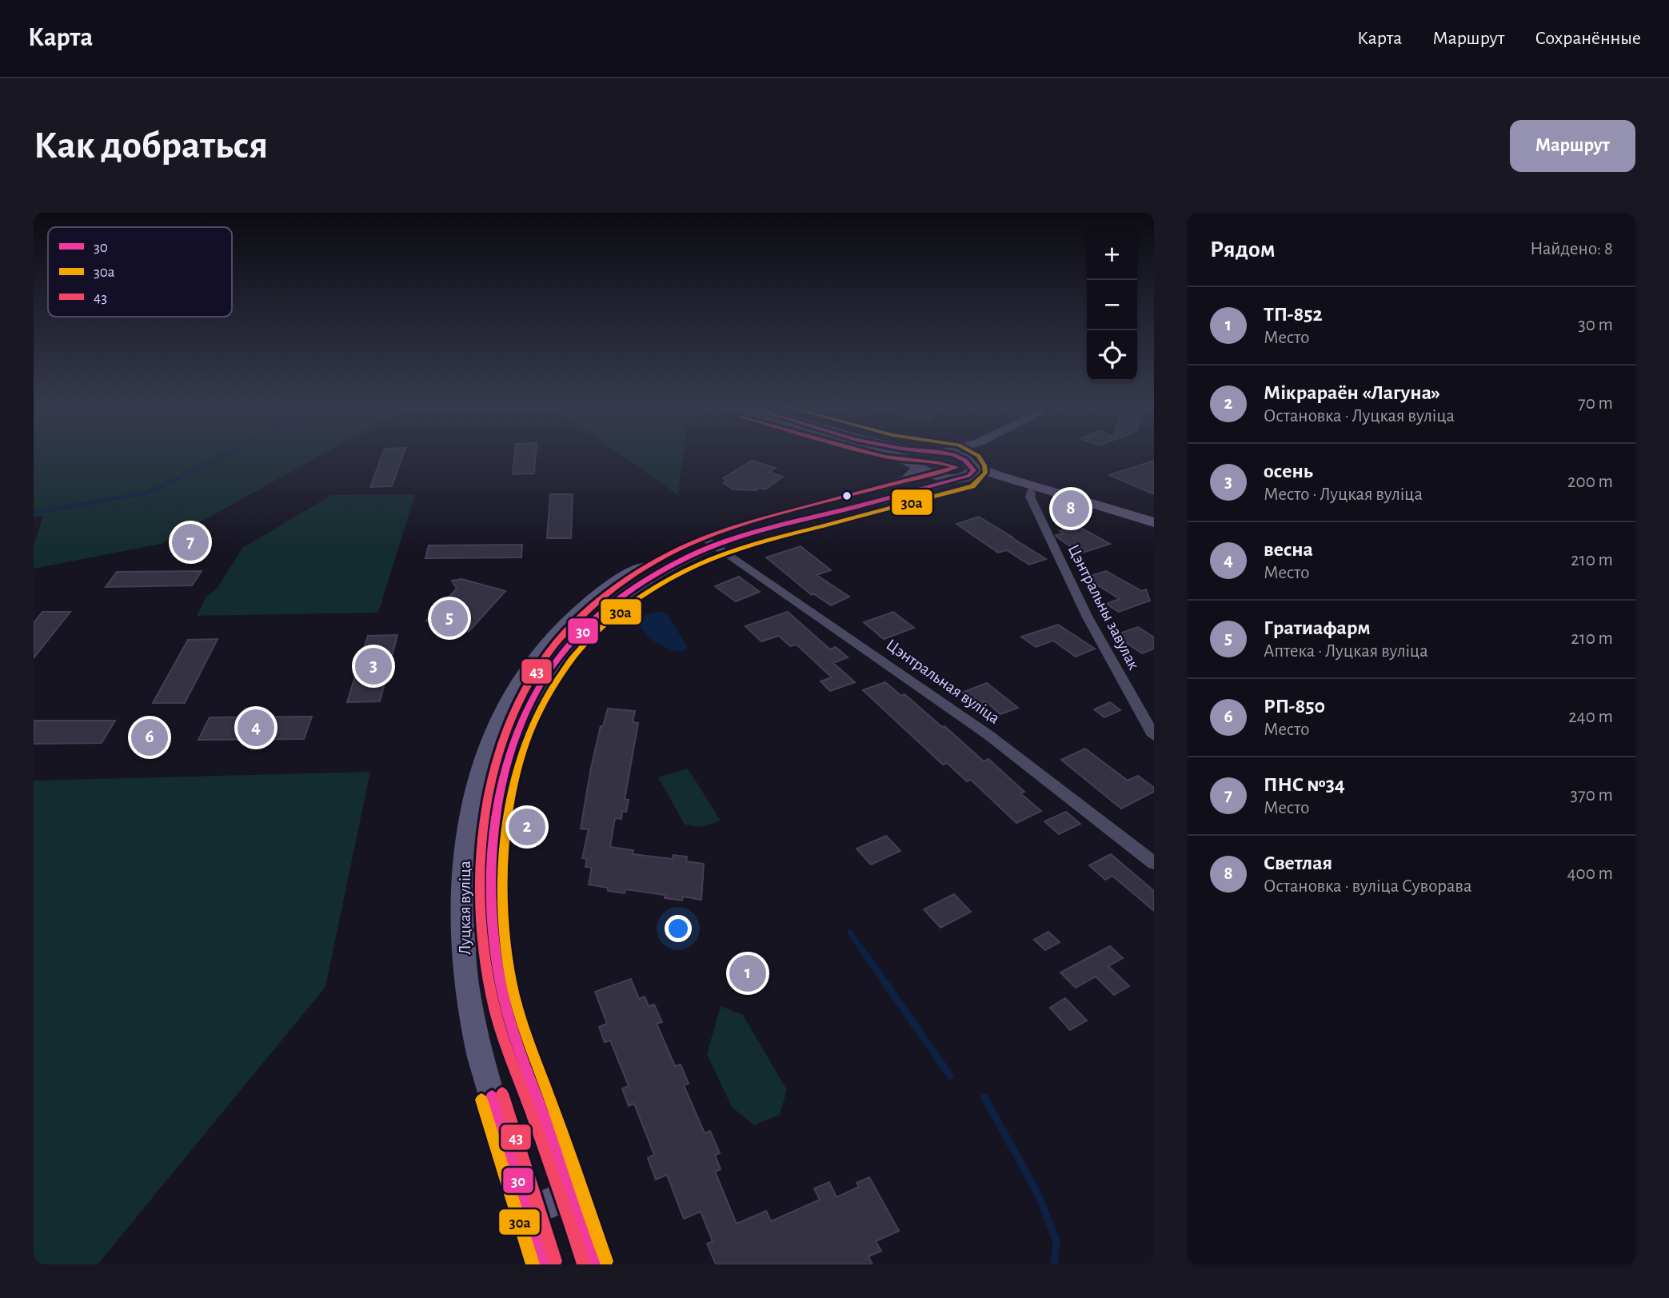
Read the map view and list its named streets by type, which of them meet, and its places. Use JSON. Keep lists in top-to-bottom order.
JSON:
{
  "streets": {
    "street": ["Цэнтральны завулак", "Цэнтральная вуліца", "Луцкая вуліца"]
  },
  "crossings": [
    ["Цэнтральная вуліца", "Луцкая вуліца"]
  ],
  "lines": ["transit line 30", "transit line 30а", "transit line 43"],
  "legend": ["30", "30а", "43"],
  "page": {
    "header": "Карта",
    "nav": ["Карта", "Маршрут", "Сохранённые"],
    "buttons": "Маршрут",
    "title": "Как добраться",
    "heading": ["Рядом", "Найдено: 8"],
    "map_buttons": ["+", "−"],
    "list": [
      {
        "mark": "1",
        "name": "ТП-852",
        "note": "Место",
        "value": "30 m"
      },
      {
        "mark": "2",
        "name": "Мікрараён «Лагуна»",
        "note": "Остановка · Луцкая вуліца",
        "value": "70 m"
      },
      {
        "mark": "3",
        "name": "осень",
        "note": "Место · Луцкая вуліца",
        "value": "200 m"
      },
      {
        "mark": "4",
        "name": "весна",
        "note": "Место",
        "value": "210 m"
      },
      {
        "mark": "5",
        "name": "Гратиафарм",
        "note": "Аптека · Луцкая вуліца",
        "value": "210 m"
      },
      {
        "mark": "6",
        "name": "РП-850",
        "note": "Место",
        "value": "240 m"
      },
      {
        "mark": "7",
        "name": "ПНС №34",
        "note": "Место",
        "value": "370 m"
      },
      {
        "mark": "8",
        "name": "Светлая",
        "note": "Остановка · вуліца Суворава",
        "value": "400 m"
      }
    ],
    "pins": [
      "8",
      "7",
      "5",
      "3",
      "4",
      "6",
      "2",
      "1"
    ]
  }
}
